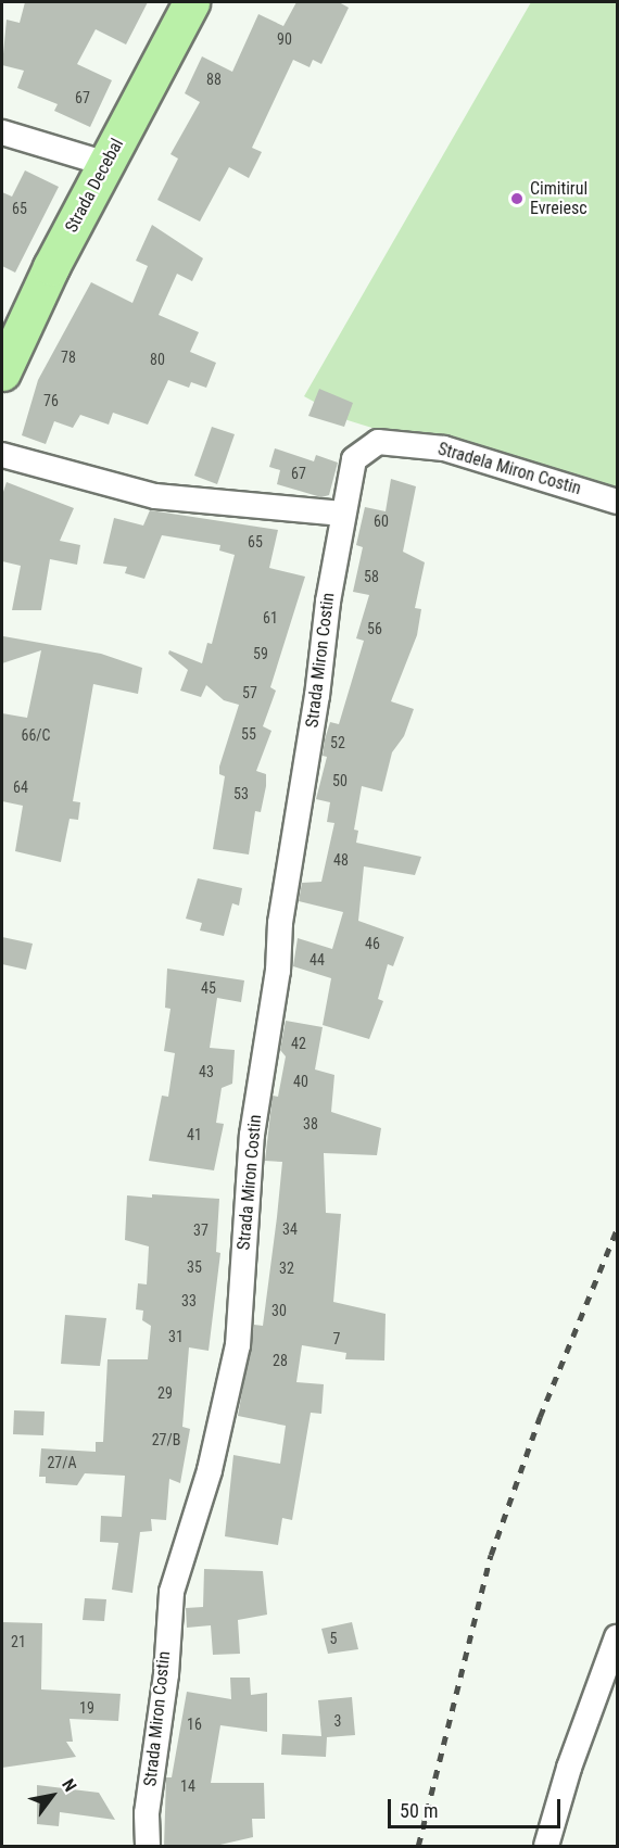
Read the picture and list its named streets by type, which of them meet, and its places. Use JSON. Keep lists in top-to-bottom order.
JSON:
{
  "streets": {
    "main road": ["Strada Decebal"],
    "street": ["Stradela Miron Costin", "Strada Miron Costin"]
  },
  "crossings": [
    ["Stradela Miron Costin", "Strada Miron Costin"]
  ],
  "places": ["Cimitirul Evreiesc"],
  "house_numbers": [
    "90",
    "88",
    "67",
    "65",
    "78",
    "80",
    "76",
    "67",
    "60",
    "65",
    "58",
    "61",
    "56",
    "59",
    "57",
    "55",
    "66/C",
    "52",
    "50",
    "64",
    "53",
    "48",
    "46",
    "44",
    "45",
    "42",
    "43",
    "40",
    "38",
    "41",
    "34",
    "37",
    "35",
    "32",
    "33",
    "30",
    "31",
    "7",
    "28",
    "29",
    "27/B",
    "27/A",
    "5",
    "21",
    "19",
    "3",
    "16",
    "14"
  ],
  "scale_bar": "50 m",
  "north": "top right"
}
